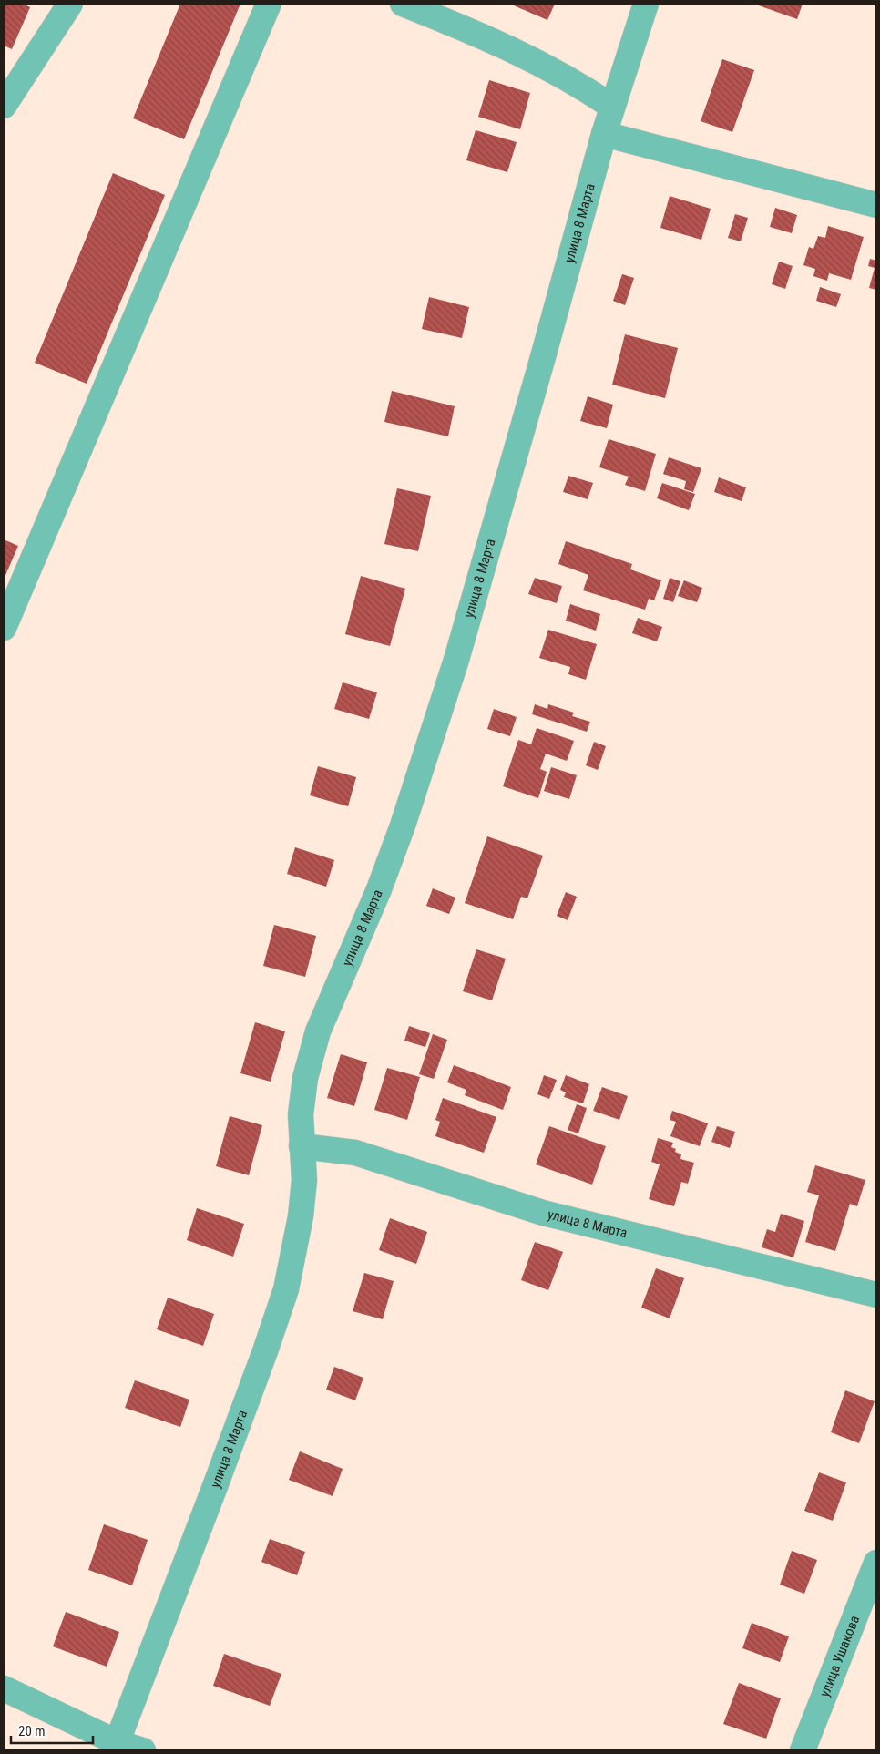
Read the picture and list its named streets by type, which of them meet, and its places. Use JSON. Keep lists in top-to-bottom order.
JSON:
{
  "streets": {
    "street": ["улица 8 Марта", "улица Ушакова"]
  },
  "scale_bar": "20 m"
}
